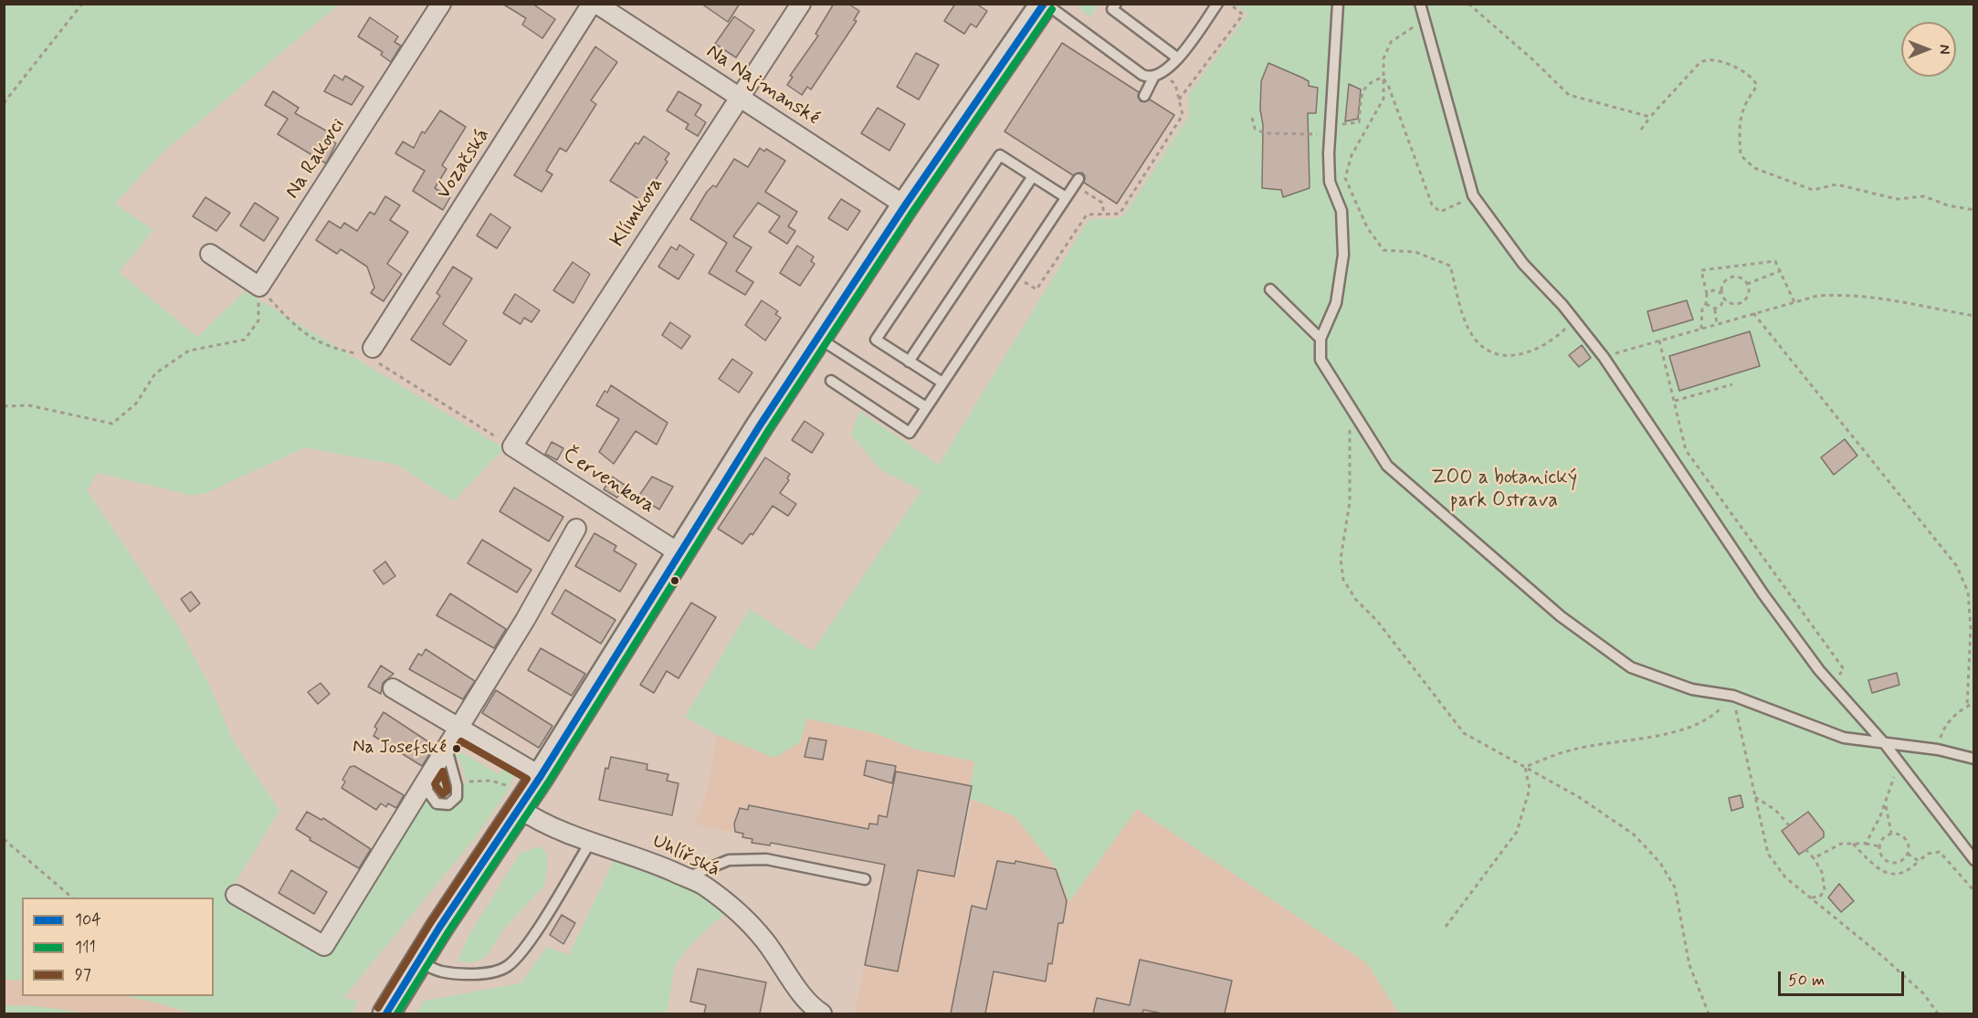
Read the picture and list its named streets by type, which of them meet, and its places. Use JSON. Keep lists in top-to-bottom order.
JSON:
{
  "streets": {
    "street": [
      "Na Najmanské",
      "Na Rakovci",
      "Vozačská",
      "Klímkova",
      "Červenkova",
      "Uhlířská"
    ]
  },
  "crossings": [
    ["Na Najmanské", "Klímkova"],
    ["Klímkova", "Červenkova"]
  ],
  "parks": ["ZOO a botanický park Ostrava"],
  "places": ["Na Josefské"],
  "lines": ["transit line 104", "transit line 111", "transit line 97"],
  "legend": ["104", "111", "97"],
  "scale_bar": "50 m",
  "north": "right"
}
